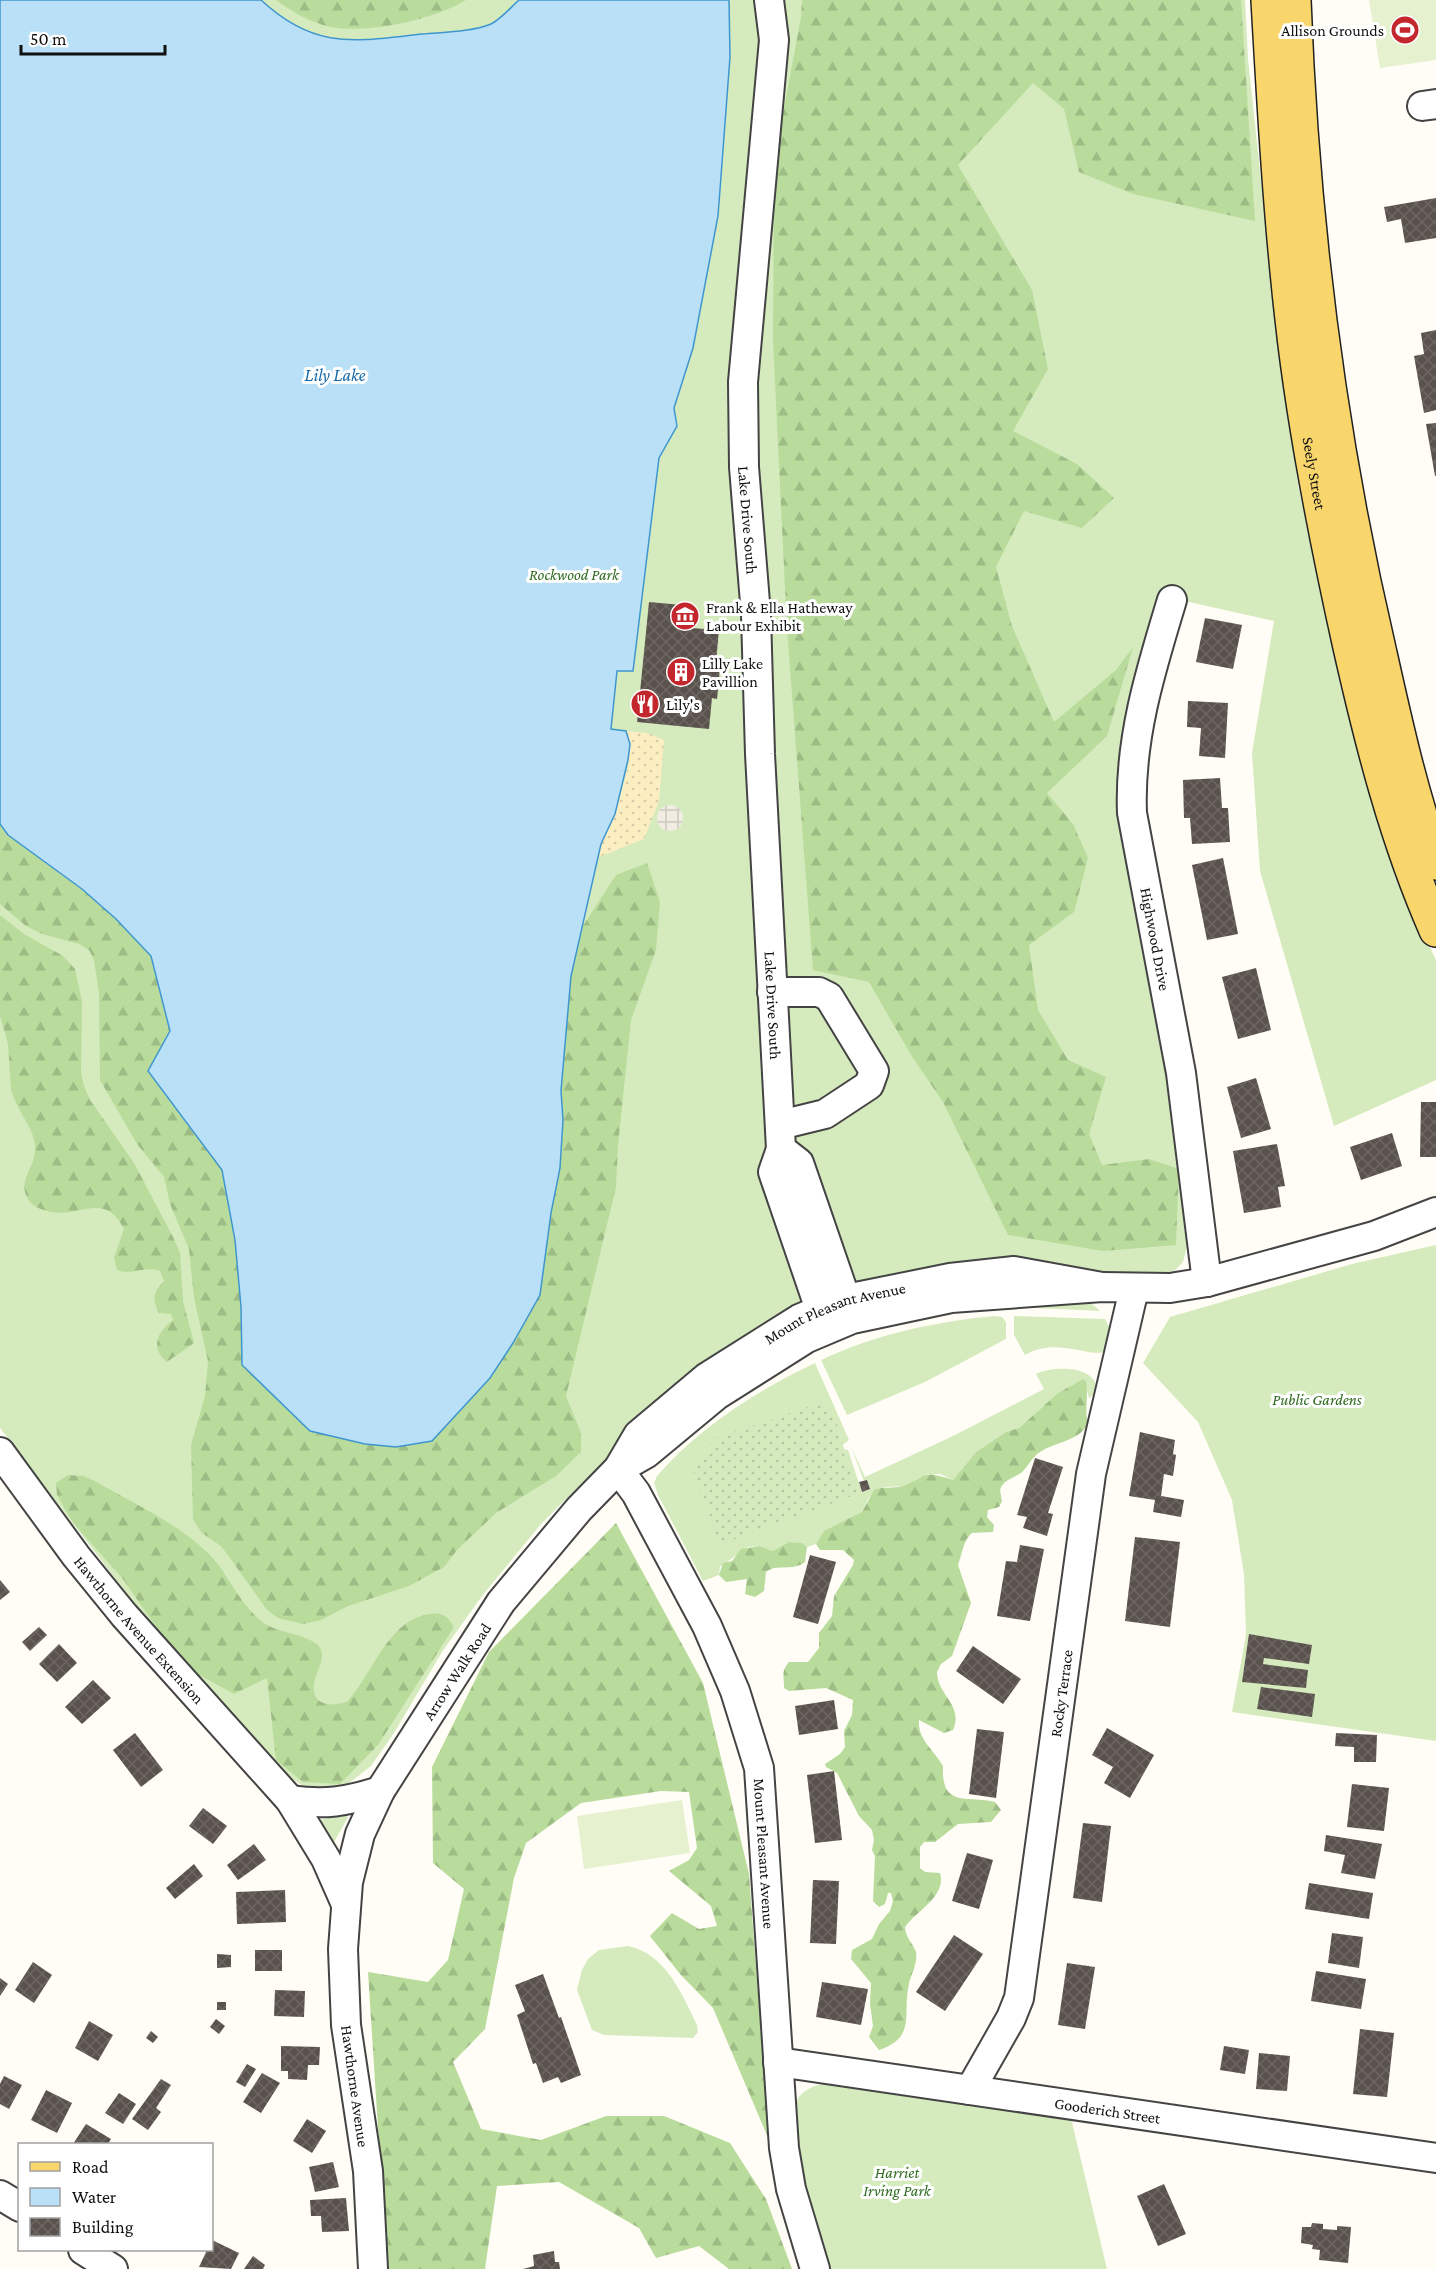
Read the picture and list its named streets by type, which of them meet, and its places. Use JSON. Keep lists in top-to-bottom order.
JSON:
{
  "streets": {
    "main road": ["Seely Street"],
    "street": [
      "Lake Drive South",
      "Highwood Drive",
      "Mount Pleasant Avenue",
      "Hawthorne Avenue Extension",
      "Arrow Walk Road",
      "Rocky Terrace",
      "Hawthorne Avenue",
      "Gooderich Street"
    ]
  },
  "crossings": [
    ["Highwood Drive", "Mount Pleasant Avenue"],
    ["Mount Pleasant Avenue", "Arrow Walk Road"],
    ["Mount Pleasant Avenue", "Rocky Terrace"],
    ["Mount Pleasant Avenue", "Gooderich Street"],
    ["Hawthorne Avenue Extension", "Arrow Walk Road"],
    ["Hawthorne Avenue Extension", "Hawthorne Avenue"],
    ["Arrow Walk Road", "Hawthorne Avenue"],
    ["Rocky Terrace", "Gooderich Street"]
  ],
  "water": ["Lily Lake"],
  "parks": ["Rockwood Park", "Public Gardens", "Harriet Irving Park"],
  "places": {
    "sports": ["Allison Grounds"],
    "museum": ["Frank & Ella Hatheway Labour Exhibit"],
    "building": ["Lilly Lake Pavillion"],
    "restaurant": ["Lily's"]
  },
  "legend": ["Road", "Water", "Building"],
  "scale_bar": "50 m"
}
